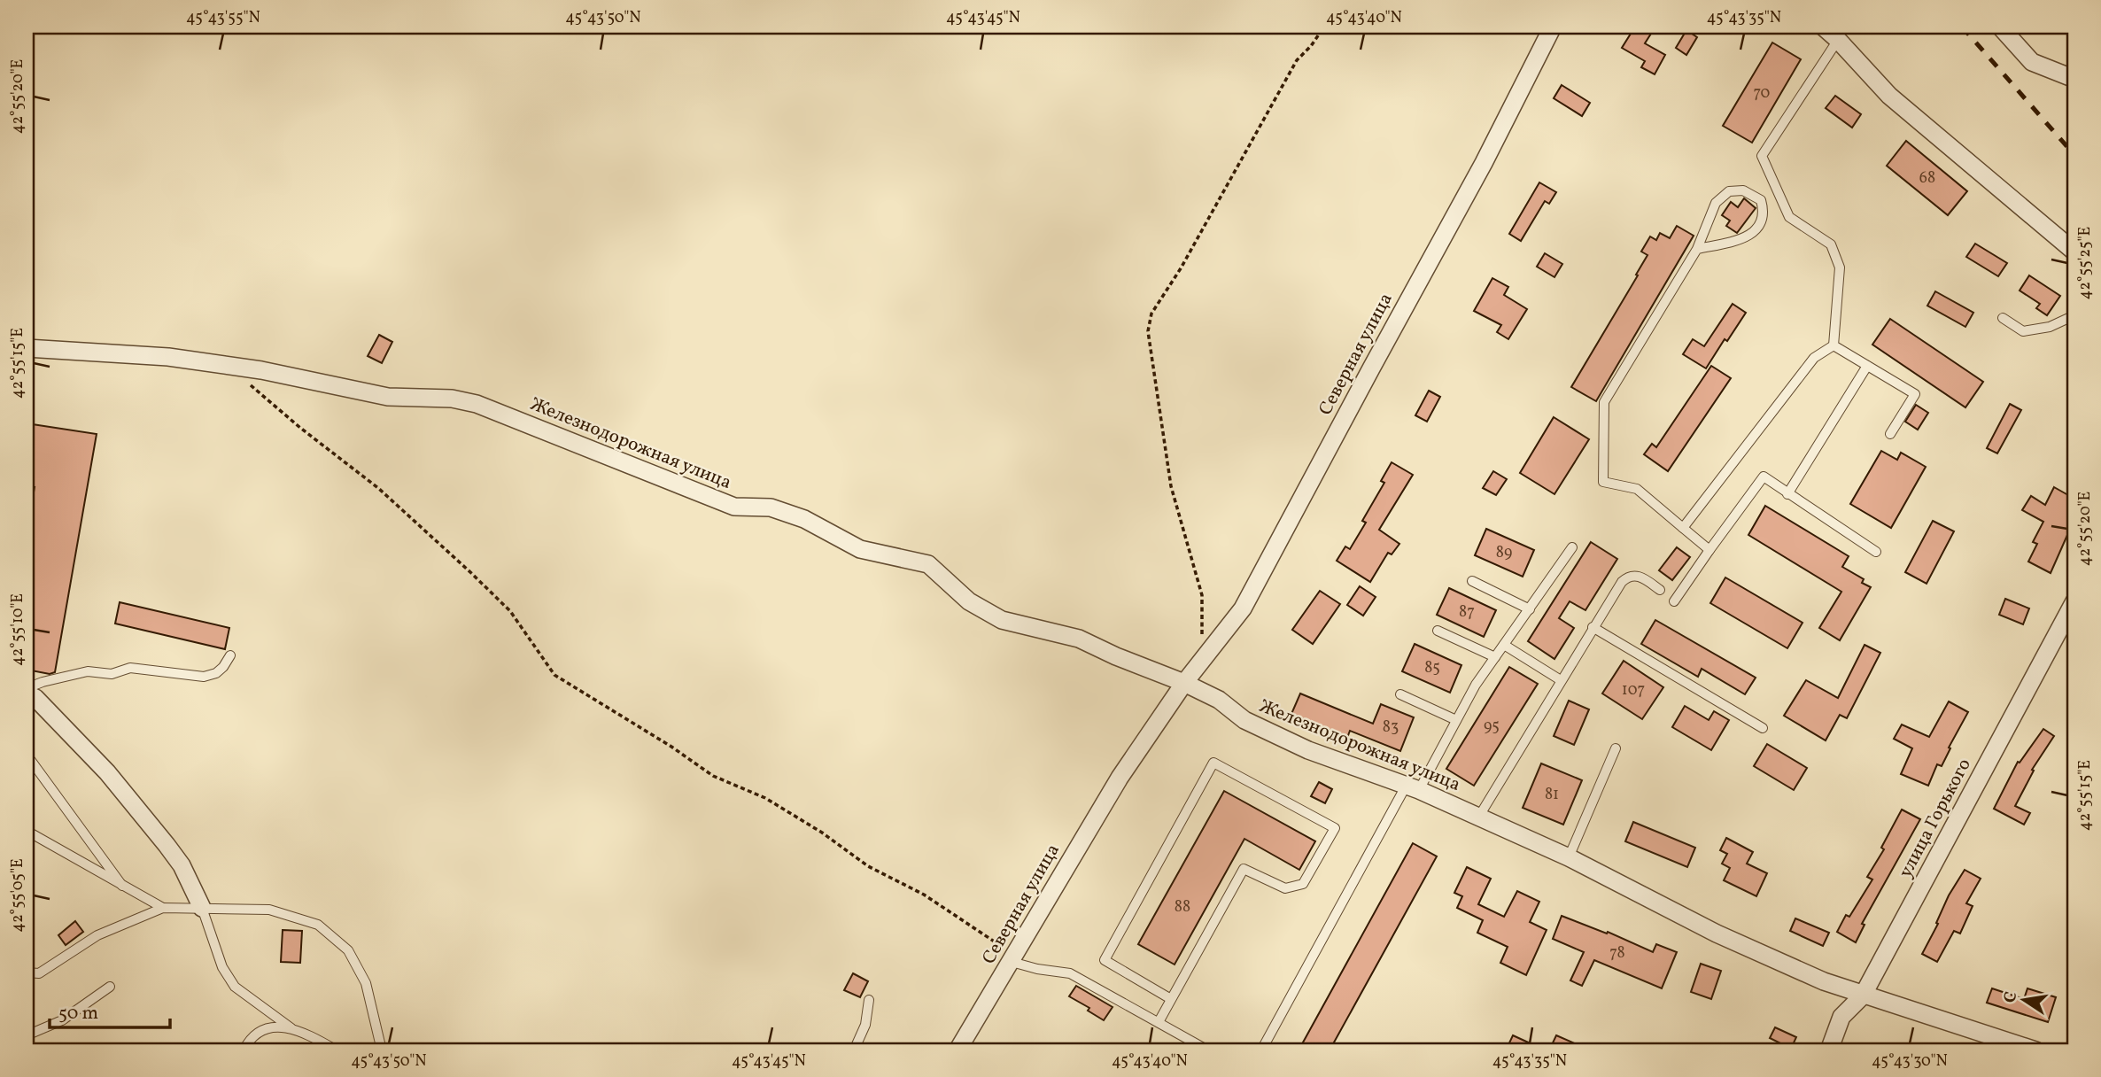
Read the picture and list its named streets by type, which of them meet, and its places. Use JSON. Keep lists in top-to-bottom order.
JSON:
{
  "streets": {
    "street": ["Северная улица", "Железнодорожная улица", "улица Горького"]
  },
  "crossings": [
    ["Северная улица", "Железнодорожная улица"],
    ["Железнодорожная улица", "улица Горького"]
  ],
  "house_numbers": [
    "70",
    "68",
    "89",
    "87",
    "85",
    "107",
    "95",
    "83",
    "81",
    "88",
    "78"
  ],
  "scale_bar": "50 m",
  "north": "left",
  "coordinates": [
    "45°43'55\"N",
    "45°43'50\"N",
    "45°43'45\"N",
    "45°43'40\"N",
    "45°43'35\"N",
    "42°55'20\"E",
    "42°55'25\"E",
    "42°55'15\"E",
    "42°55'10\"E",
    "42°55'05\"E",
    "45°43'30\"N"
  ]
}
